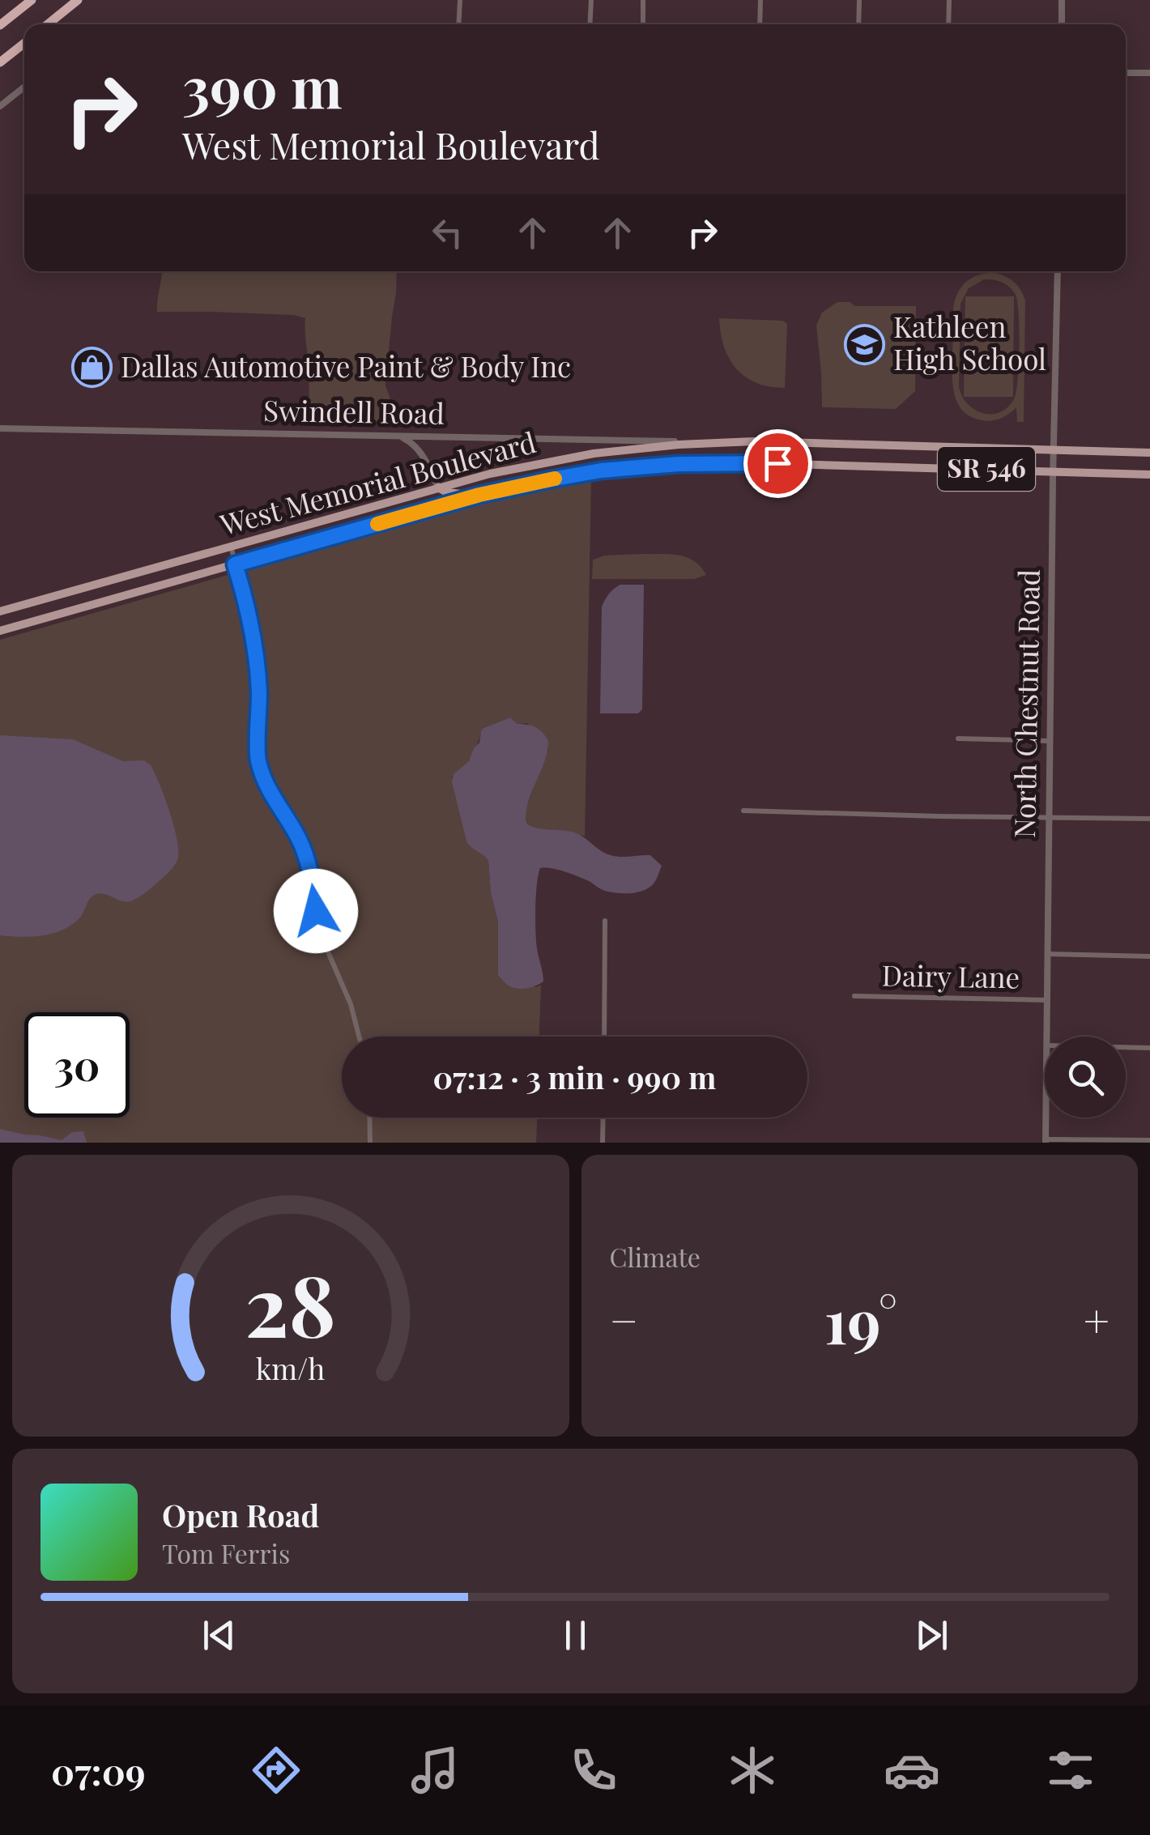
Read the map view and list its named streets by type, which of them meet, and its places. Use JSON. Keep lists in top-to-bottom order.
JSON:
{
  "streets": {
    "main road": ["SR 546", "West Memorial Boulevard"],
    "street": ["Swindell Road", "North Chestnut Road", "Dairy Lane"]
  },
  "crossings": [
    ["Swindell Road", "West Memorial Boulevard"],
    ["SR 546", "West Memorial Boulevard"],
    ["SR 546", "North Chestnut Road"],
    ["West Memorial Boulevard", "North Chestnut Road"],
    ["North Chestnut Road", "Dairy Lane"]
  ],
  "places": {
    "school or university": ["Kathleen High School"],
    "shop": ["Dallas Automotive Paint & Body Inc"]
  },
  "page": {
    "turn": ["390 m", "West Memorial Boulevard"],
    "limit": "30",
    "trip": "07:12 · 3 min · 990 m",
    "tile": "Climate",
    "heat": ["−", "19°", "+"],
    "song": ["Open Road", "Tom Ferris"],
    "tabs": "07:09",
    "gauge": ["28", "km/h"]
  }
}
